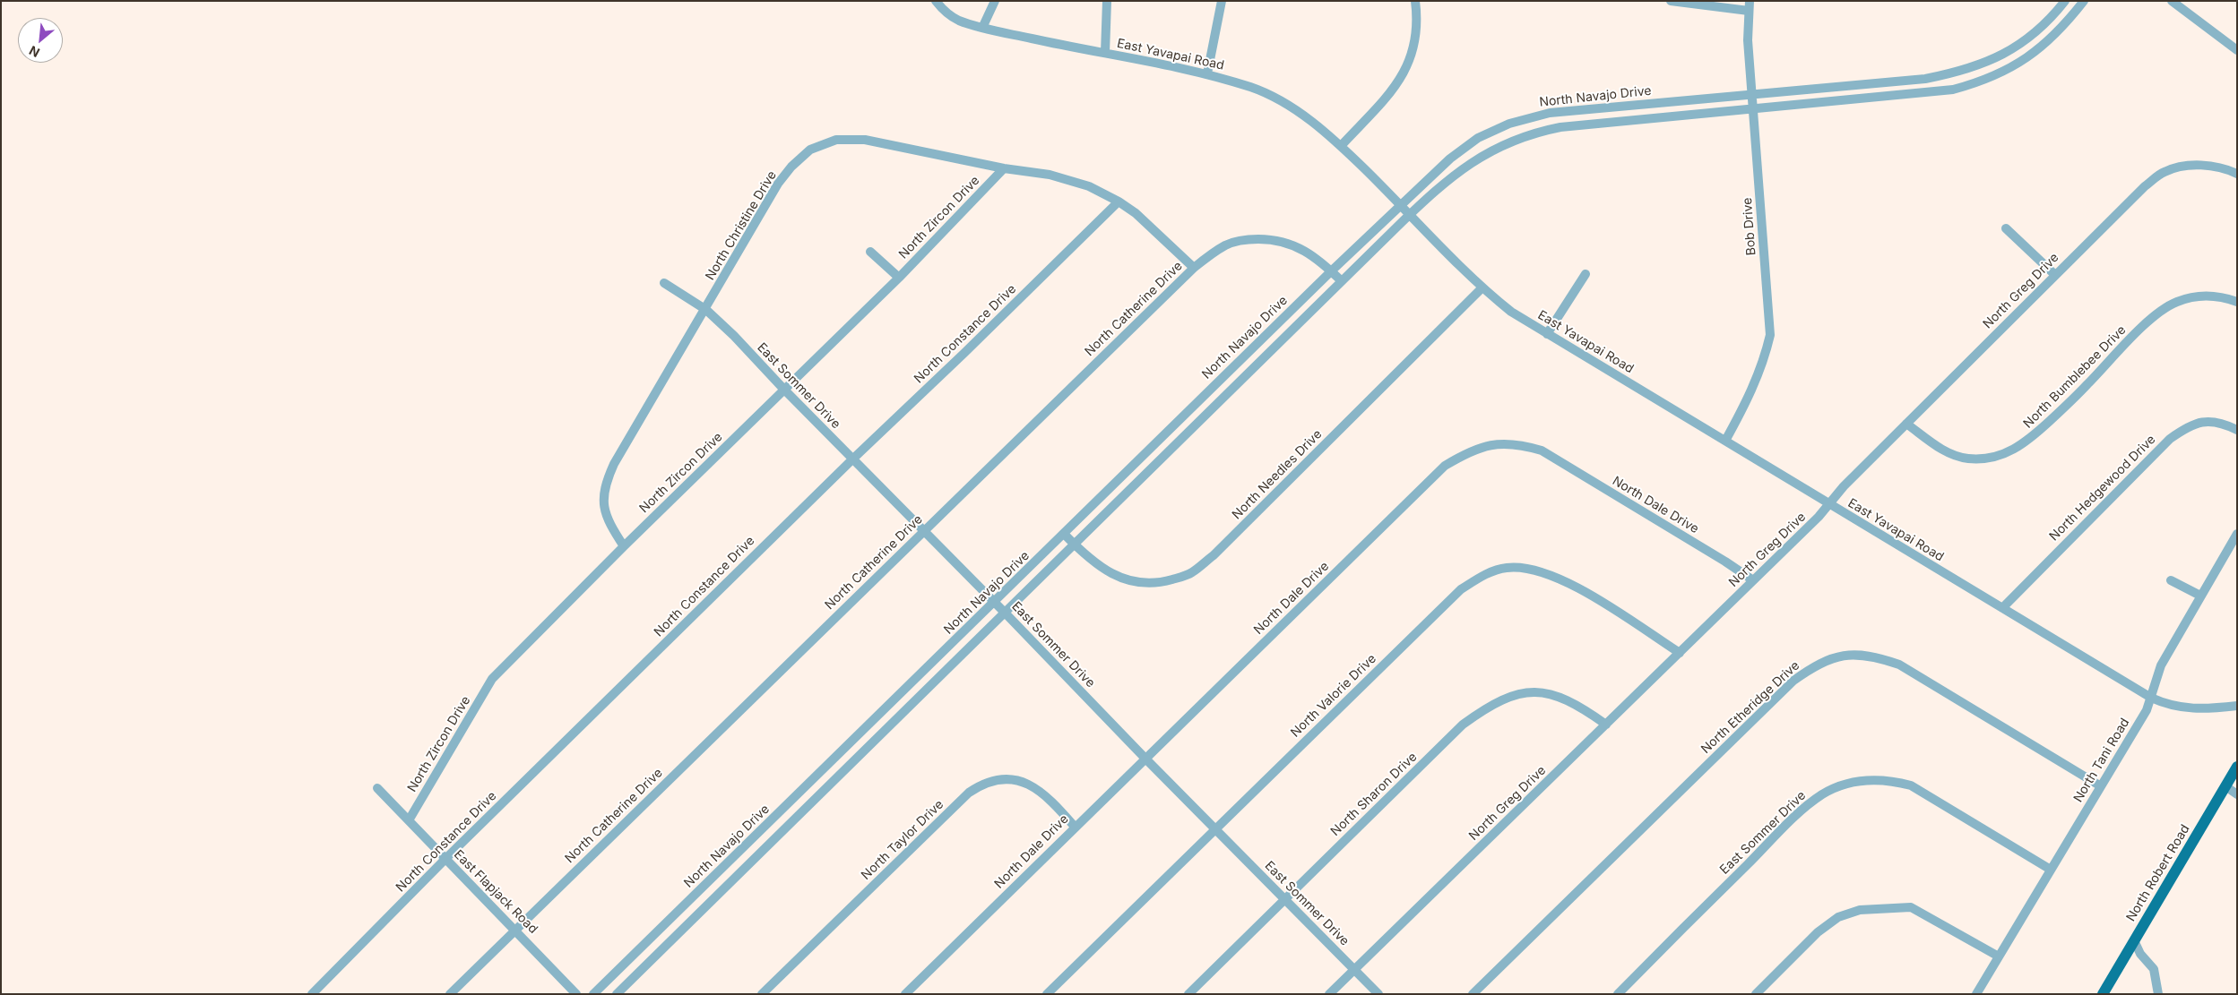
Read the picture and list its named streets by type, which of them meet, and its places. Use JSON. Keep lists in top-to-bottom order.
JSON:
{
  "streets": {
    "main road": ["North Robert Road"],
    "street": [
      "East Yavapai Road",
      "North Navajo Drive",
      "North Zircon Drive",
      "North Christine Drive",
      "Bob Drive",
      "North Greg Drive",
      "North Catherine Drive",
      "North Constance Drive",
      "North Bumblebee Drive",
      "East Sommer Drive",
      "North Needles Drive",
      "North Hedgewood Drive",
      "North Dale Drive",
      "North Valorie Drive",
      "North Etheridge Drive",
      "North Tani Road",
      "North Sharon Drive",
      "North Taylor Drive",
      "East Flapjack Road"
    ]
  },
  "crossings": [
    ["East Yavapai Road", "North Navajo Drive"],
    ["East Yavapai Road", "Bob Drive"],
    ["East Yavapai Road", "North Greg Drive"],
    ["East Yavapai Road", "North Needles Drive"],
    ["East Yavapai Road", "North Hedgewood Drive"],
    ["East Yavapai Road", "North Tani Road"],
    ["North Navajo Drive", "Bob Drive"],
    ["North Navajo Drive", "North Catherine Drive"],
    ["North Navajo Drive", "East Sommer Drive"],
    ["North Navajo Drive", "North Needles Drive"],
    ["North Zircon Drive", "North Christine Drive"],
    ["North Zircon Drive", "East Sommer Drive"],
    ["North Zircon Drive", "East Flapjack Road"],
    ["North Christine Drive", "North Catherine Drive"],
    ["North Christine Drive", "North Constance Drive"],
    ["North Christine Drive", "East Sommer Drive"],
    ["North Greg Drive", "North Bumblebee Drive"],
    ["North Greg Drive", "East Sommer Drive"],
    ["North Greg Drive", "North Dale Drive"],
    ["North Greg Drive", "North Valorie Drive"],
    ["North Greg Drive", "North Sharon Drive"],
    ["North Catherine Drive", "East Sommer Drive"],
    ["North Catherine Drive", "East Flapjack Road"],
    ["North Constance Drive", "East Sommer Drive"],
    ["North Constance Drive", "East Flapjack Road"],
    ["East Sommer Drive", "North Dale Drive"],
    ["East Sommer Drive", "North Valorie Drive"],
    ["East Sommer Drive", "North Tani Road"],
    ["East Sommer Drive", "North Sharon Drive"],
    ["North Dale Drive", "North Taylor Drive"],
    ["North Etheridge Drive", "North Tani Road"]
  ],
  "north": "bottom left"
}
